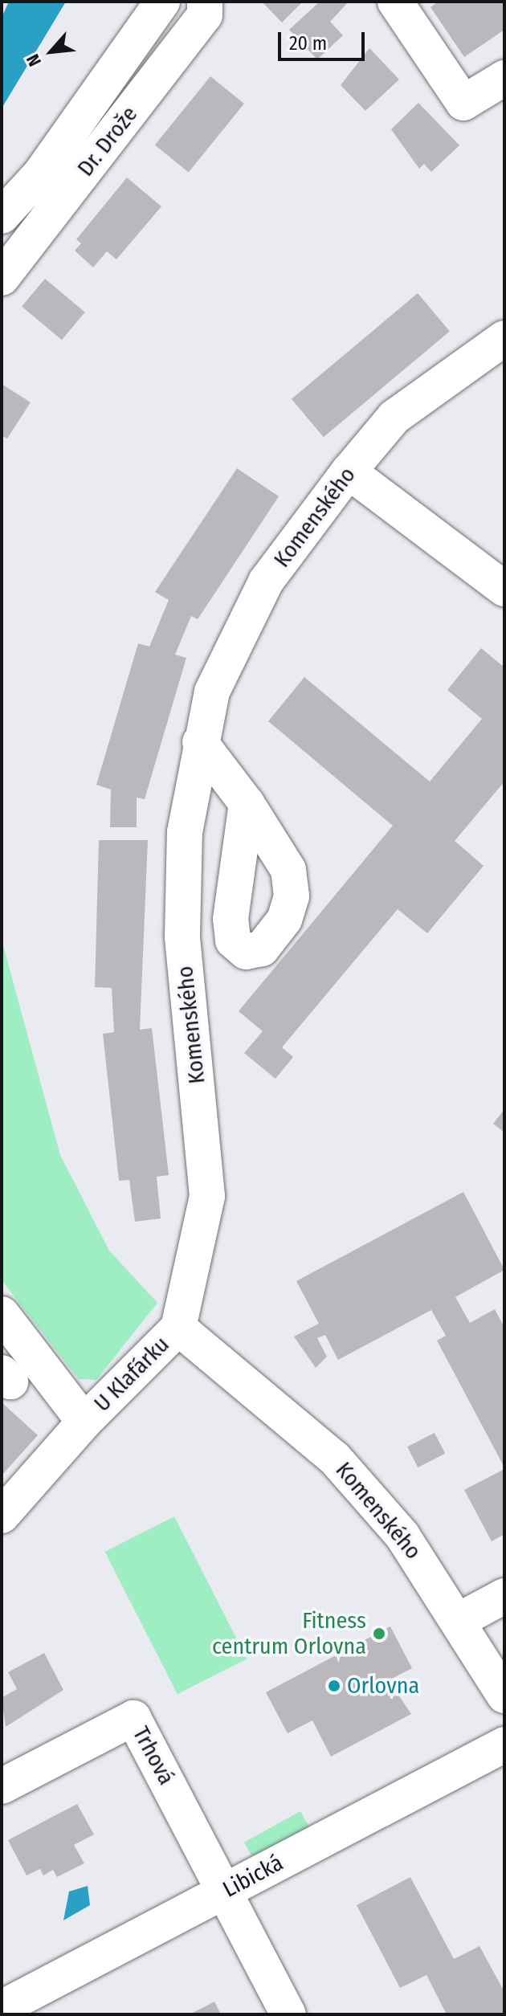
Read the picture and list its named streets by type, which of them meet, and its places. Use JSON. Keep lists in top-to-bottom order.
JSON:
{
  "streets": {
    "street": [
      "Dr. Drože",
      "Komenského",
      "U Klafárku",
      "Trhová",
      "Libická"
    ]
  },
  "crossings": [
    ["Komenského", "U Klafárku"],
    ["Trhová", "Libická"]
  ],
  "places": ["Fitness centrum Orlovna", "Orlovna"],
  "scale_bar": "20 m",
  "north": "bottom left"
}
